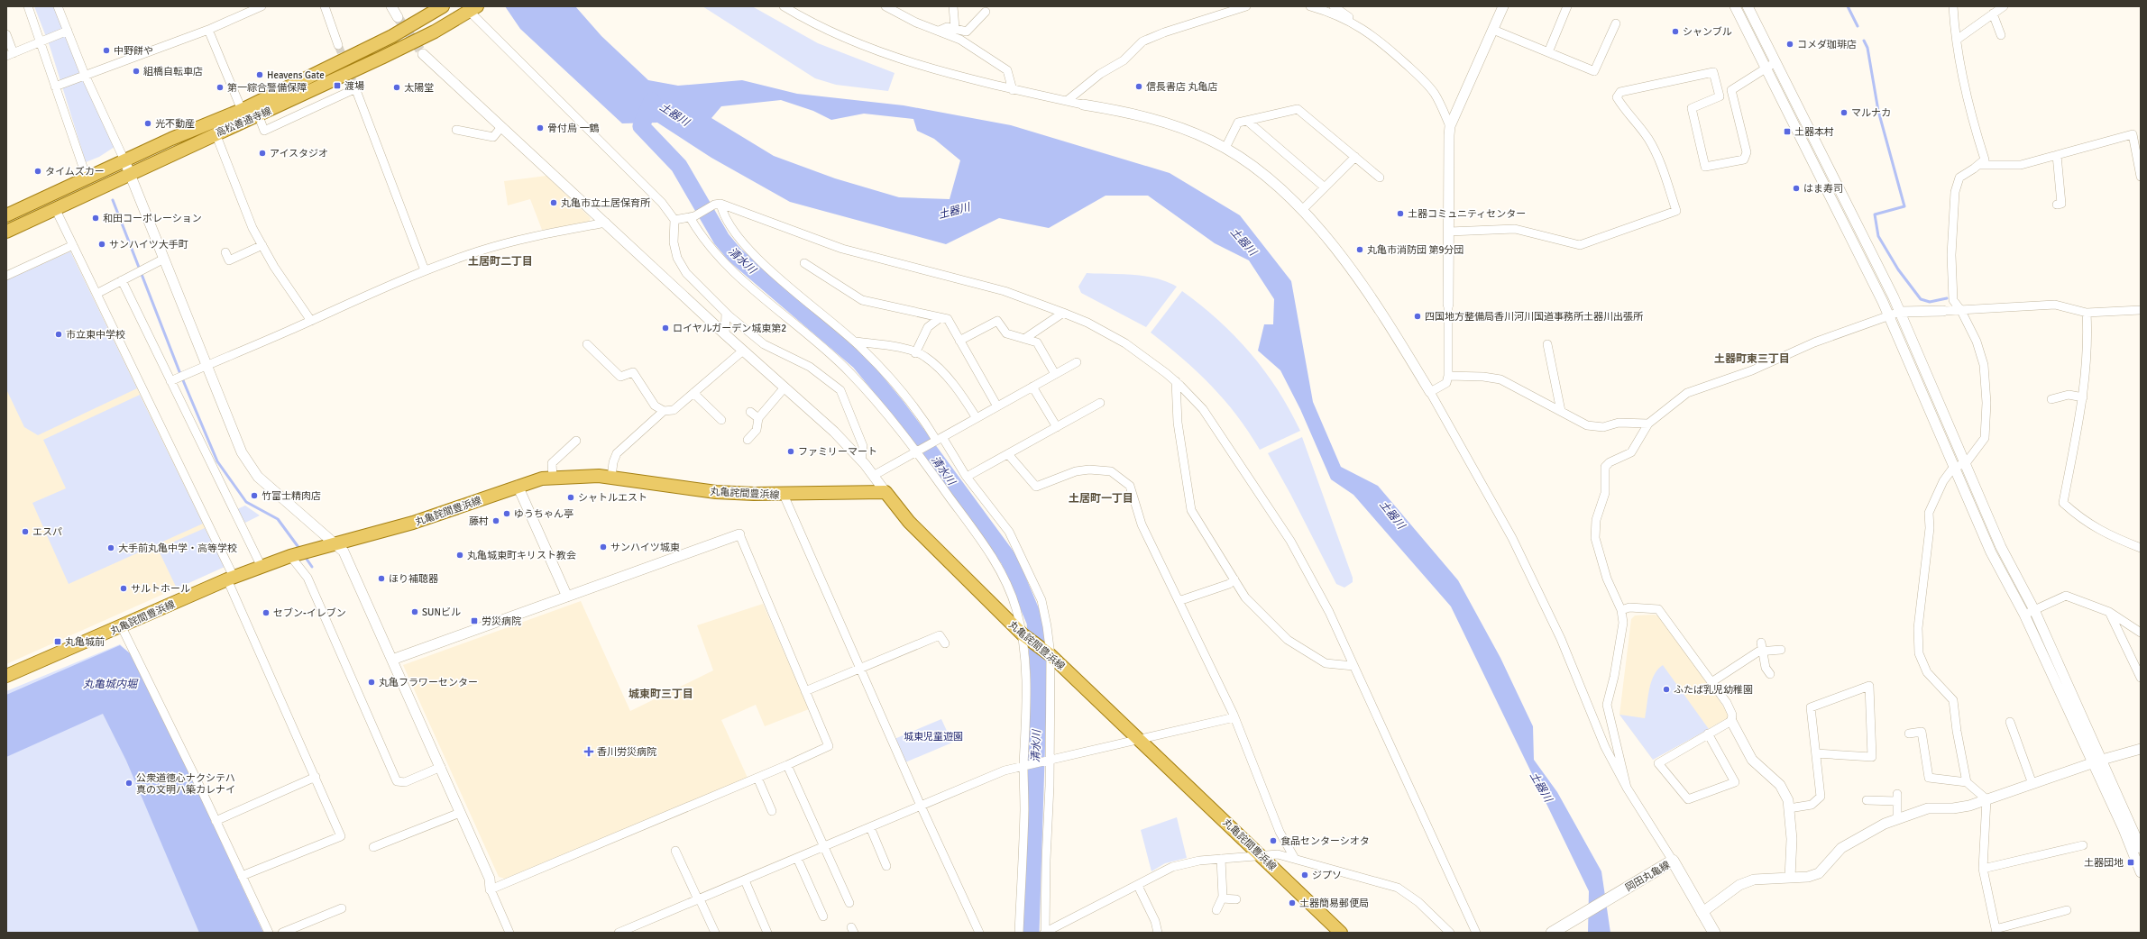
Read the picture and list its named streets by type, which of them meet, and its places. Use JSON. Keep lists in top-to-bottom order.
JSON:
{
  "streets": {
    "main road": ["高松善通寺線", "丸亀詫間豊浜線", "岡田丸亀線"]
  },
  "districts": [
    "土居町二丁目",
    "土器町東三丁目",
    "土居町一丁目",
    "城東町三丁目"
  ],
  "water": ["土器川", "清水川", "丸亀城内堀"],
  "parks": ["城東児童遊園"],
  "places": {
    "other": [
      "シャンブル",
      "コメダ珈琲店",
      "中野餅や",
      "組橋自転車店",
      "Heavens Gate",
      "信長書店 丸亀店",
      "第一綜合警備保障",
      "太陽堂",
      "マルナカ",
      "光不動産",
      "骨付鳥 一鶴",
      "アイスタジオ",
      "タイムズカー",
      "はま寿司",
      "丸亀市立土居保育所",
      "土器コミュニティセンター",
      "和田コーポレーション",
      "サンハイツ大手町",
      "丸亀市消防団 第9分団",
      "四国地方整備局香川河川国道事務所土器川出張所",
      "ロイヤルガーデン城東第2",
      "市立東中学校",
      "ファミリーマート",
      "竹富士精肉店",
      "シャトルエスト",
      "ゆうちゃん亭",
      "藤村",
      "エスパ",
      "サンハイツ城東",
      "大手前丸亀中学・高等学校",
      "丸亀城東町キリスト教会",
      "ほり補聴器",
      "サルトホール",
      "SUNビル",
      "セブン-イレブン",
      "丸亀フラワーセンター",
      "ふたば乳児幼稚園",
      "公衆道徳心ナクシテハ 真の文明ハ築カレナイ",
      "食品センターシオタ",
      "ジプソ",
      "土器簡易郵便局"
    ],
    "transit": [
      "渡場",
      "土器本村",
      "労災病院",
      "丸亀城前",
      "土器団地"
    ],
    "health": ["香川労災病院"]
  }
}
